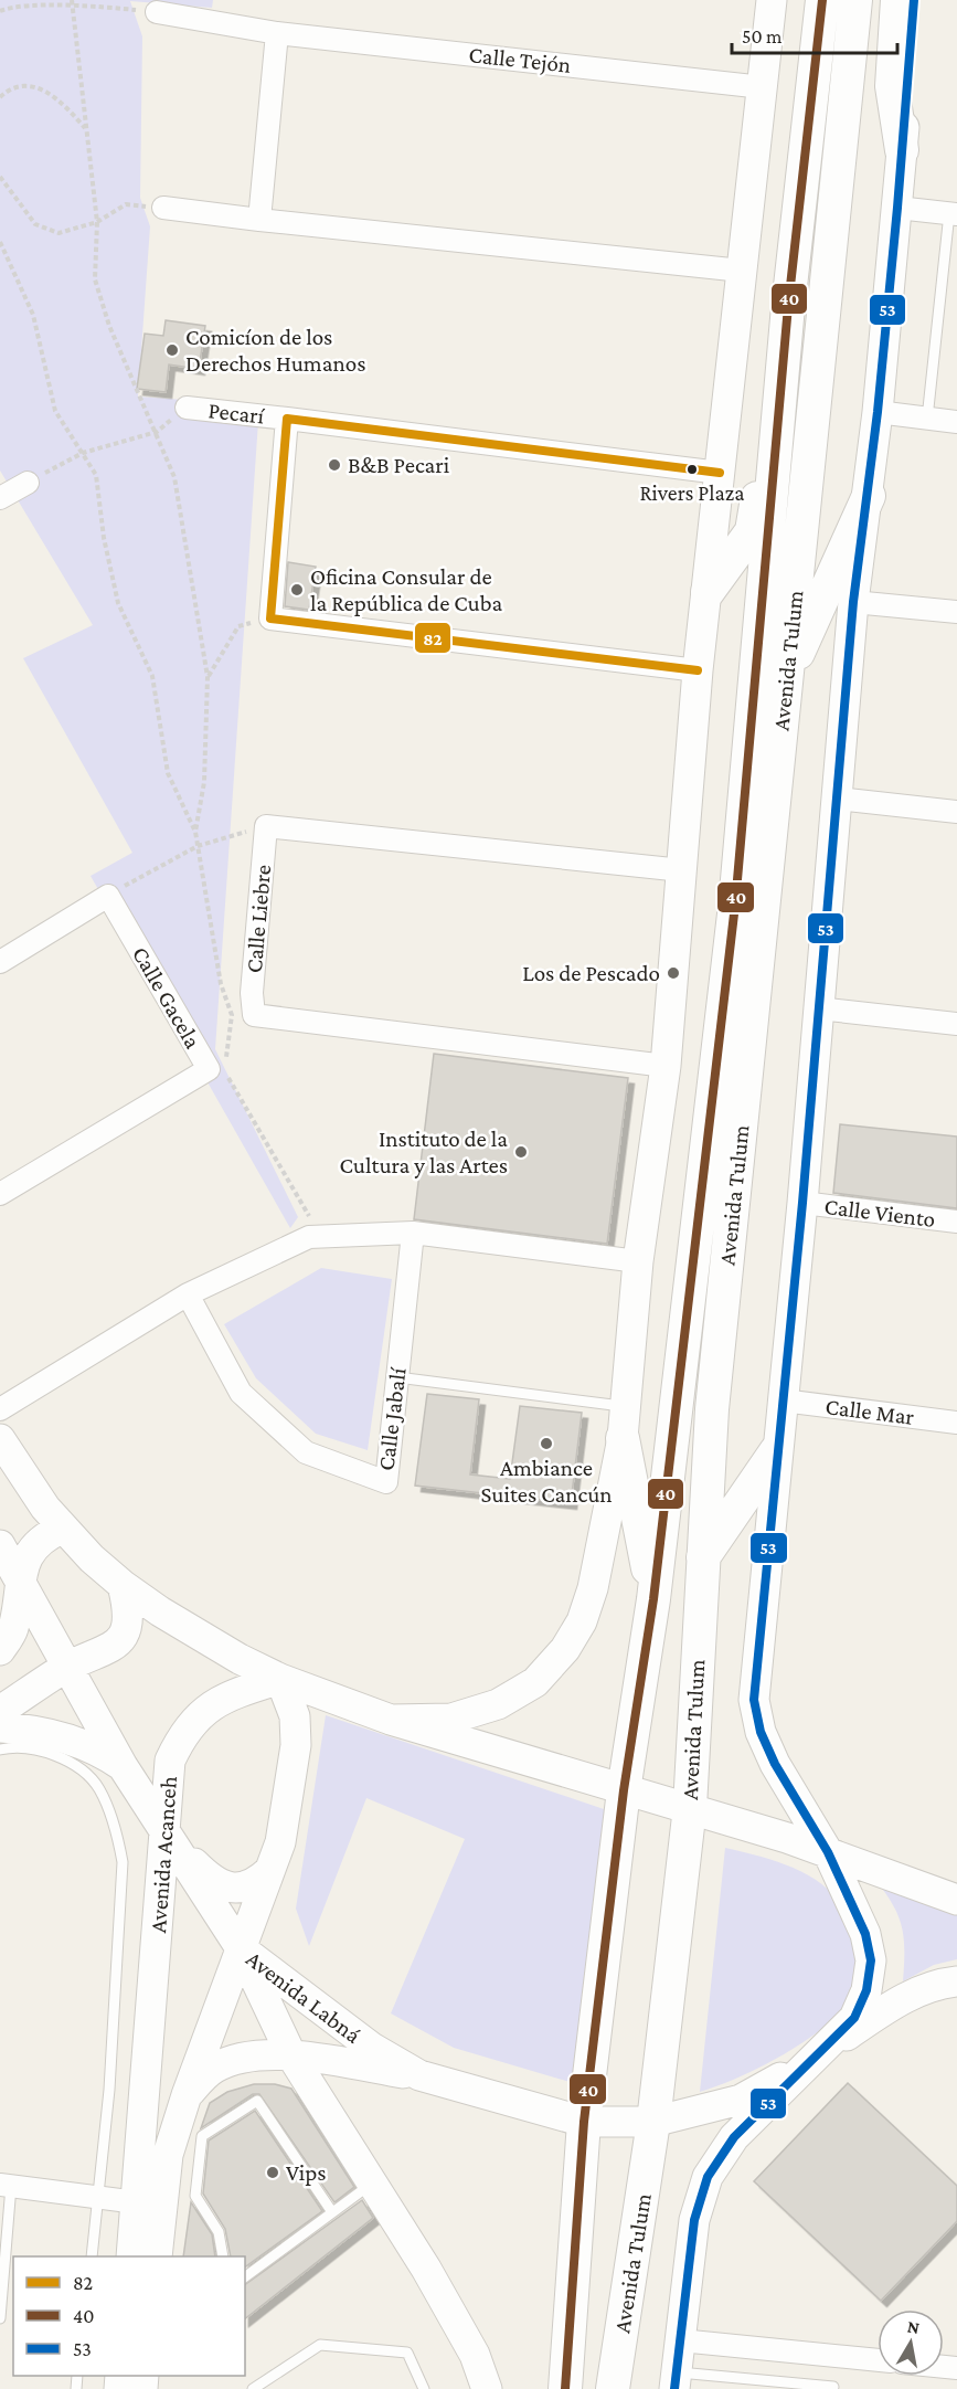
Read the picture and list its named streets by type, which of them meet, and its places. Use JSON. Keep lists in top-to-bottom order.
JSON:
{
  "streets": {
    "main road": ["Avenida Tulum"],
    "street": [
      "Calle Tejón",
      "Pecarí",
      "Calle Liebre",
      "Calle Gacela",
      "Calle Viento",
      "Calle Mar",
      "Calle Jabalí",
      "Avenida Acanceh",
      "Avenida Labná"
    ]
  },
  "crossings": [
    ["Avenida Tulum", "Avenida Labná"],
    ["Avenida Acanceh", "Avenida Labná"]
  ],
  "places": [
    "Comicíon de los Derechos Humanos",
    "B&B Pecari",
    "Rivers Plaza",
    "Oficina Consular de la República de Cuba",
    "Los de Pescado",
    "Instituto de la Cultura y las Artes",
    "Ambiance Suites Cancún",
    "Vips"
  ],
  "lines": ["transit line 40", "transit line 53", "transit line 82"],
  "legend": ["82", "40", "53"],
  "scale_bar": "50 m",
  "north": "top"
}
